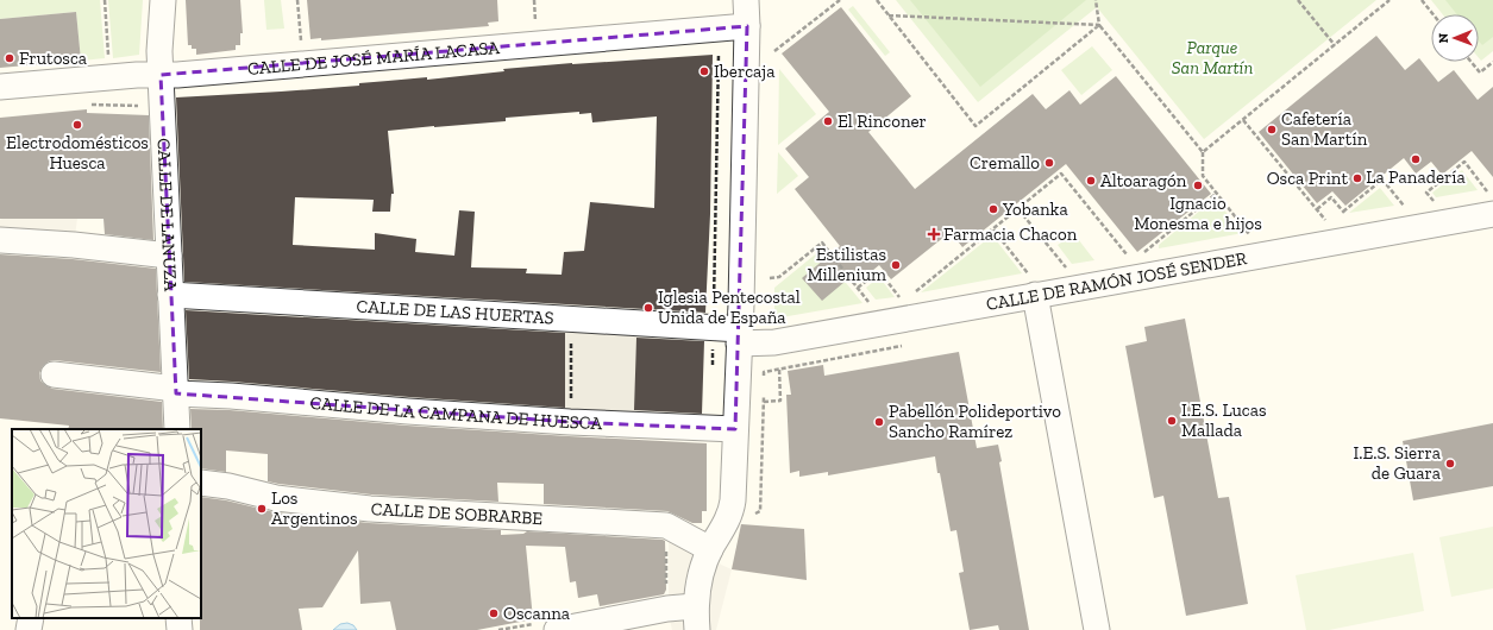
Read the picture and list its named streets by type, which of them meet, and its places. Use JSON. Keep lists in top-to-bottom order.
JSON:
{
  "streets": {
    "street": [
      "CALLE DE JOSÉ MARÍA LACASA",
      "CALLE DE LANUZA",
      "CALLE DE RAMÓN JOSÉ SENDER",
      "CALLE DE LAS HUERTAS",
      "CALLE DE LA CAMPANA DE HUESCA",
      "CALLE DE SOBRARBE"
    ]
  },
  "crossings": [
    ["CALLE DE JOSÉ MARÍA LACASA", "CALLE DE LANUZA"],
    ["CALLE DE LANUZA", "CALLE DE LAS HUERTAS"],
    ["CALLE DE LANUZA", "CALLE DE LA CAMPANA DE HUESCA"],
    ["CALLE DE RAMÓN JOSÉ SENDER", "CALLE DE LAS HUERTAS"]
  ],
  "parks": ["Parque San Martín"],
  "places": {
    "other": [
      "Frutosca",
      "Ibercaja",
      "El Rinconer",
      "Electrodomésticos Huesca",
      "Cafetería San Martín",
      "La Panadería",
      "Cremallo",
      "Osca Print",
      "Altoaragón",
      "Ignacio Monesma e hijos",
      "Yobanka",
      "Estilistas Millenium",
      "Iglesia Pentecostal Unida de España",
      "I.E.S. Lucas Mallada",
      "Pabellón Polideportivo Sancho Ramírez",
      "I.E.S. Sierra de Guara",
      "Los Argentinos",
      "Oscanna"
    ],
    "health": ["Farmacia Chacon"]
  },
  "north": "left"
}
